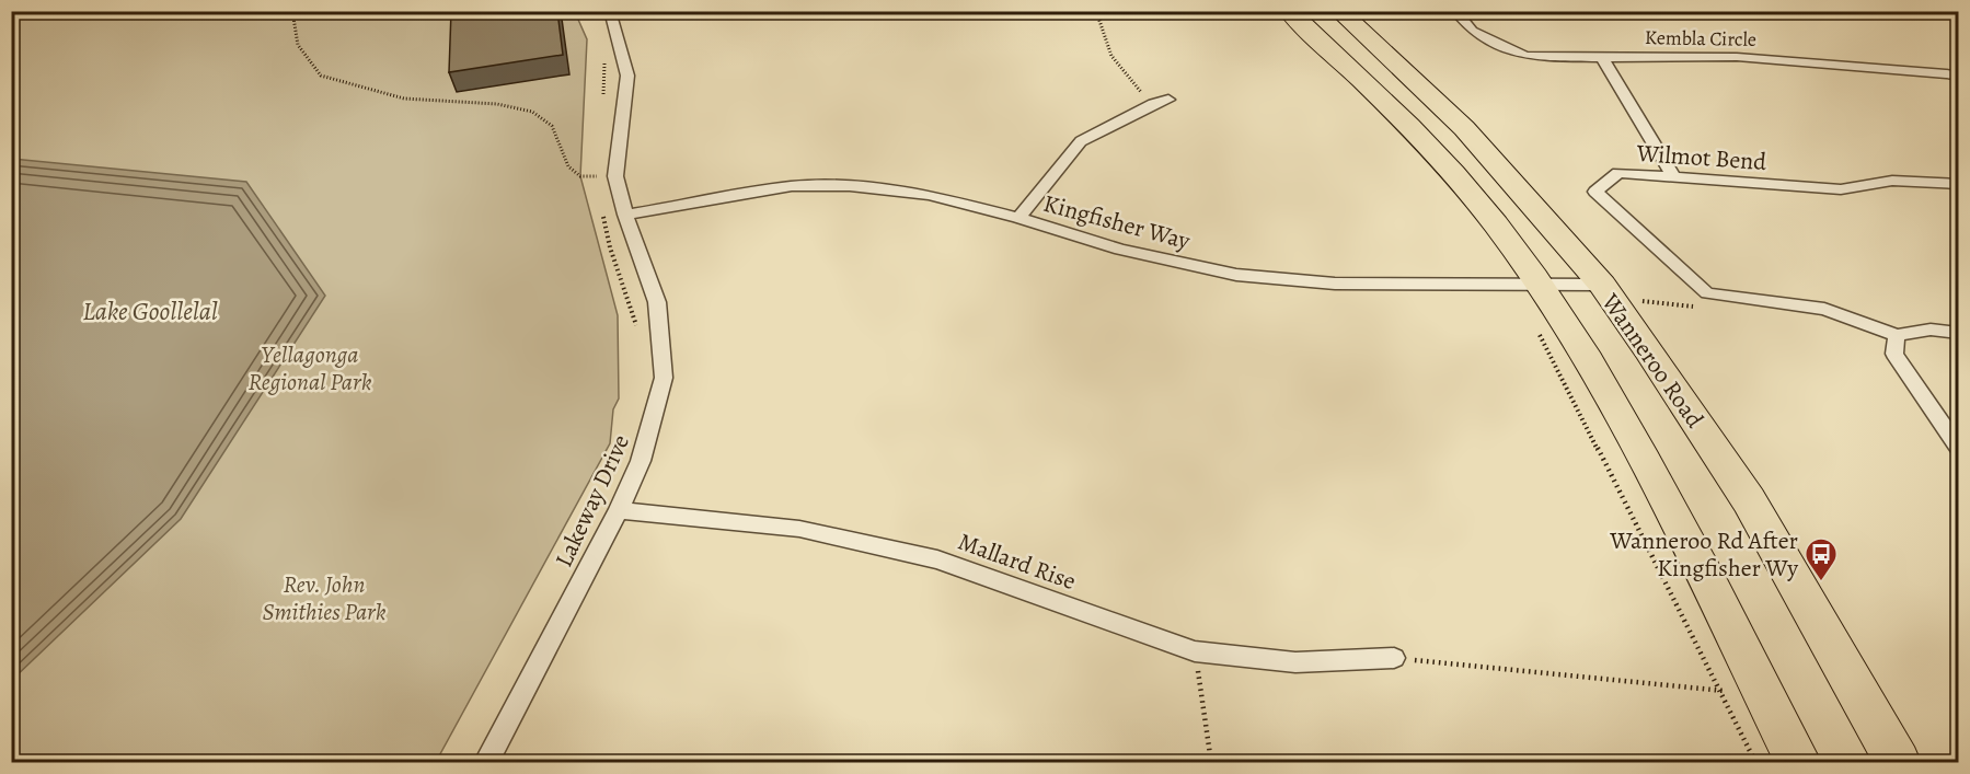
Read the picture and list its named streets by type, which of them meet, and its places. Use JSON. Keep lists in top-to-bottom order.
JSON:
{
  "streets": {
    "highway": ["Wanneroo Road"],
    "street": [
      "Kembla Circle",
      "Wilmot Bend",
      "Kingfisher Way",
      "Lakeway Drive",
      "Mallard Rise"
    ]
  },
  "crossings": [
    ["Kingfisher Way", "Wanneroo Road"],
    ["Kingfisher Way", "Lakeway Drive"],
    ["Lakeway Drive", "Mallard Rise"]
  ],
  "water": ["Lake Goollelal"],
  "parks": ["Yellagonga Regional Park", "Rev. John Smithies Park"],
  "places": {
    "bus stop": ["Wanneroo Rd After Kingfisher Wy"]
  }
}
